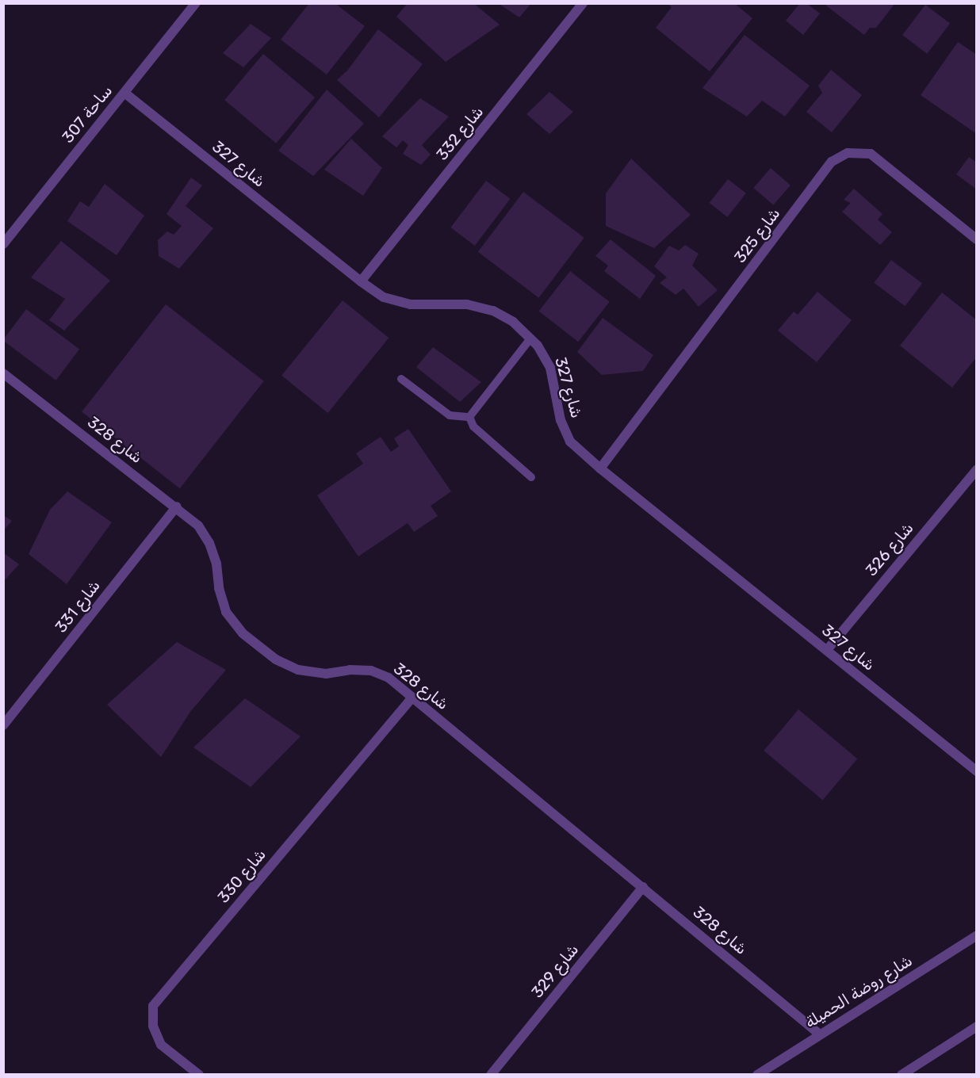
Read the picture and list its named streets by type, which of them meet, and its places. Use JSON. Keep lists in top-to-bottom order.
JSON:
{
  "streets": {
    "street": [
      "ساحة 307",
      "شارع 332",
      "شارع 327",
      "شارع 325",
      "شارع 328",
      "شارع 326",
      "شارع 331",
      "شارع 330",
      "شارع 329",
      "شارع روضة الحميلة"
    ]
  },
  "crossings": [
    ["ساحة 307", "شارع 327"],
    ["شارع 332", "شارع 327"],
    ["شارع 327", "شارع 325"],
    ["شارع 327", "شارع 326"],
    ["شارع 328", "شارع 331"],
    ["شارع 328", "شارع 330"],
    ["شارع 328", "شارع 329"],
    ["شارع 328", "شارع روضة الحميلة"]
  ]
}
